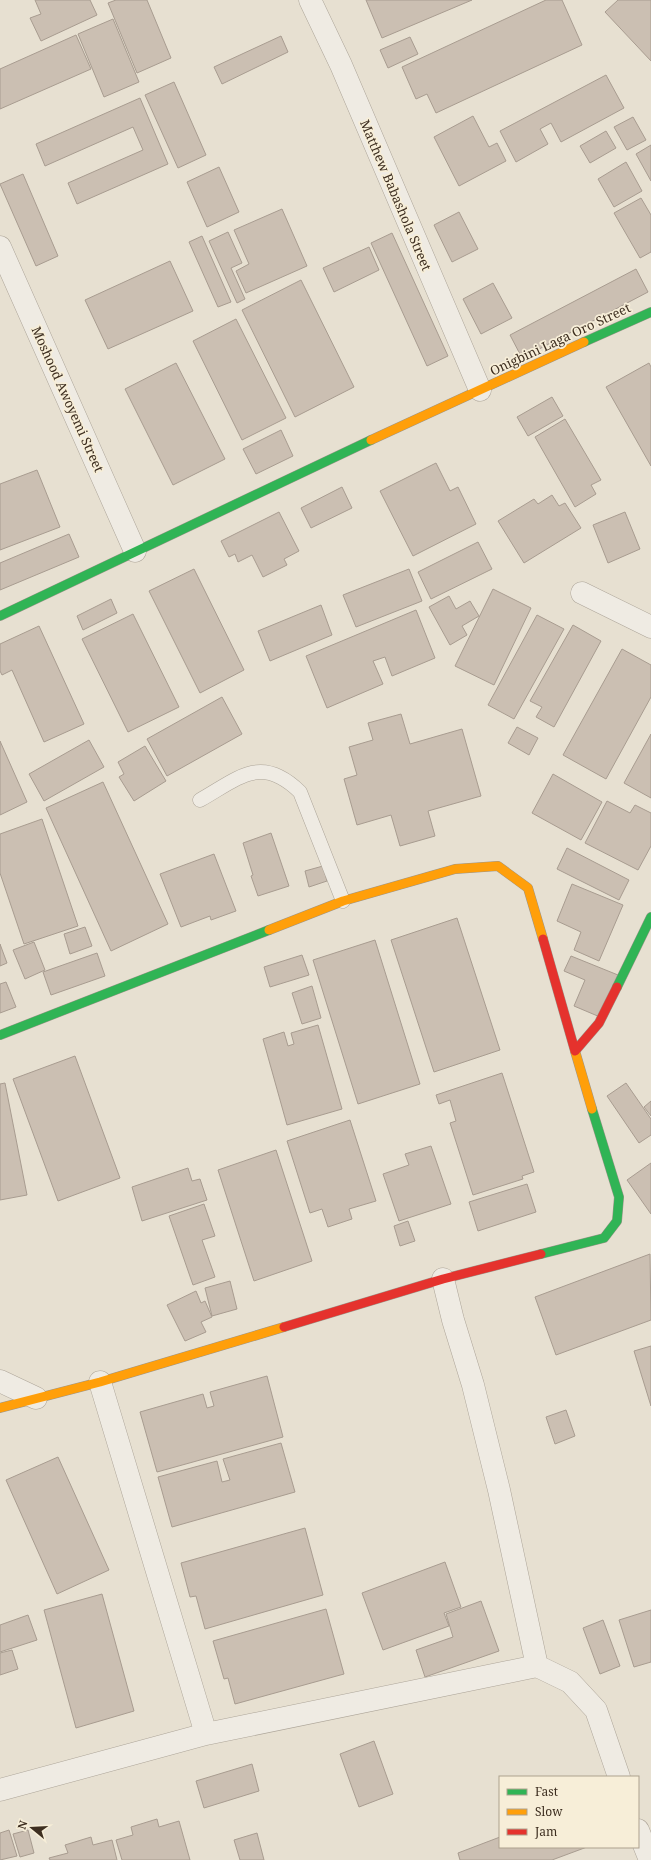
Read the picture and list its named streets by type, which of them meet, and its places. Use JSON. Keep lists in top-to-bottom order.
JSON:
{
  "streets": {
    "street": ["Matthew Babashola Street", "Onigbini Laga Oro Street", "Moshood Awoyemi Street"]
  },
  "crossings": [
    ["Matthew Babashola Street", "Onigbini Laga Oro Street"],
    ["Onigbini Laga Oro Street", "Moshood Awoyemi Street"]
  ],
  "legend": ["Fast", "Slow", "Jam"],
  "north": "left"
}
